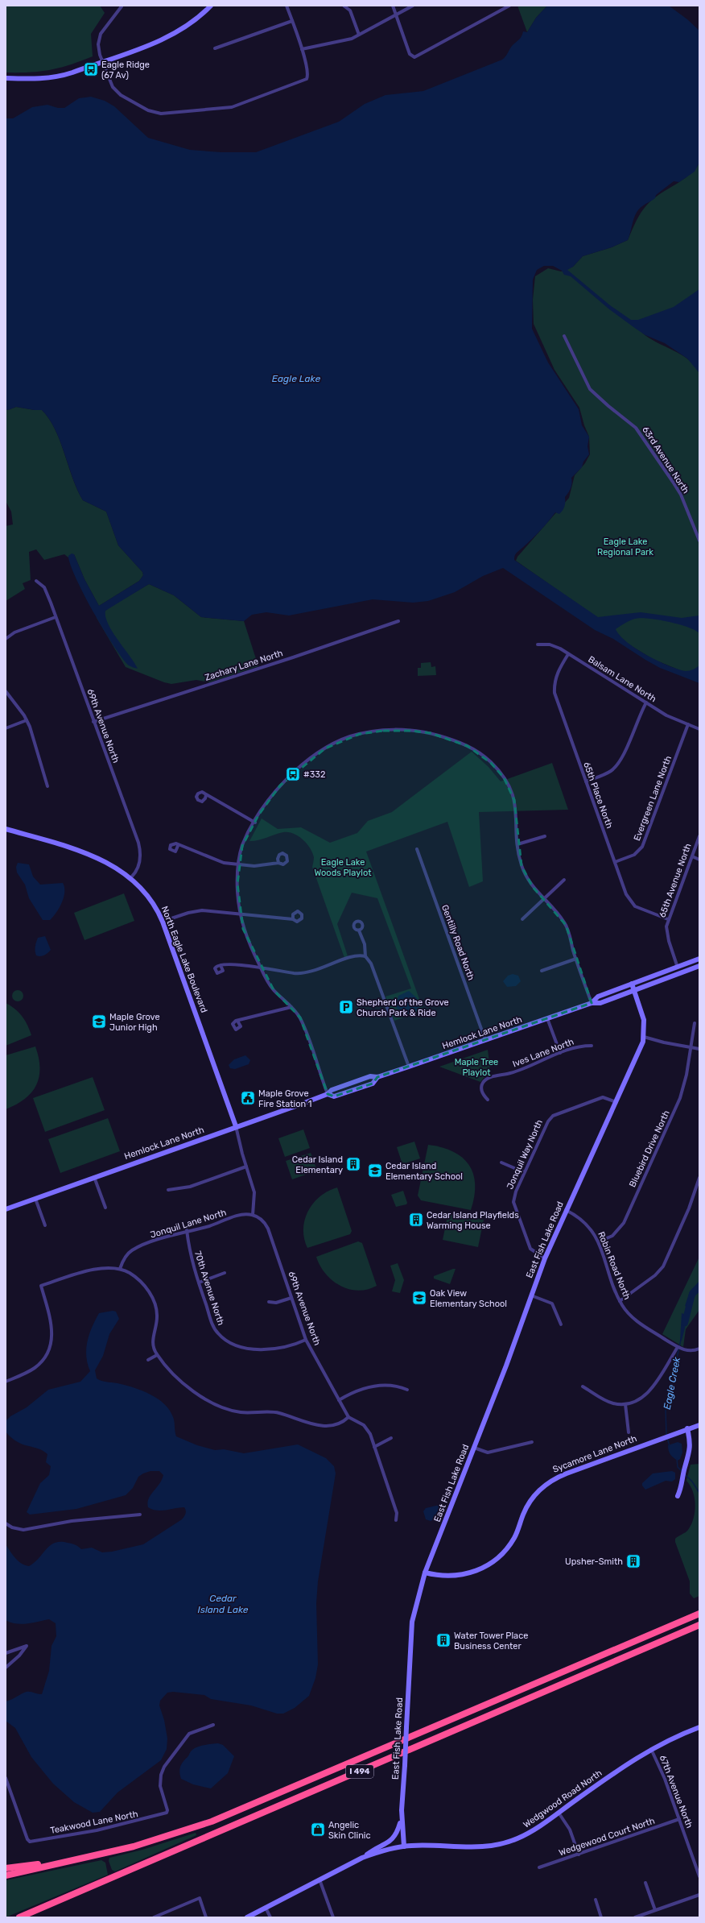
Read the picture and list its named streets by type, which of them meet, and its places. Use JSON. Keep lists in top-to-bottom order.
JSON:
{
  "streets": {
    "highway": ["I 494"],
    "street": [
      "63rd Avenue North",
      "Zachary Lane North",
      "Balsam Lane North",
      "69th Avenue North",
      "65th Place North",
      "Evergreen Lane North",
      "65th Avenue North",
      "Gentilly Road North",
      "North Eagle Lake Boulevard",
      "Hemlock Lane North",
      "Ives Lane North",
      "Bluebird Drive North",
      "Jonquil Way North",
      "Jonquil Lane North",
      "East Fish Lake Road",
      "Robin Road North",
      "70th Avenue North",
      "Sycamore Lane North",
      "67th Avenue North",
      "Wedgwood Road North",
      "Teakwood Lane North",
      "Wedgewood Court North"
    ]
  },
  "crossings": [
    ["Zachary Lane North", "69th Avenue North"],
    ["Balsam Lane North", "65th Place North"],
    ["Balsam Lane North", "Evergreen Lane North"],
    ["69th Avenue North", "North Eagle Lake Boulevard"],
    ["69th Avenue North", "Jonquil Lane North"],
    ["69th Avenue North", "70th Avenue North"],
    ["65th Place North", "Evergreen Lane North"],
    ["65th Place North", "65th Avenue North"],
    ["65th Avenue North", "Hemlock Lane North"],
    ["Gentilly Road North", "Hemlock Lane North"],
    ["North Eagle Lake Boulevard", "Hemlock Lane North"],
    ["Hemlock Lane North", "East Fish Lake Road"],
    ["Bluebird Drive North", "Robin Road North"],
    ["Jonquil Way North", "East Fish Lake Road"],
    ["Jonquil Lane North", "70th Avenue North"],
    ["East Fish Lake Road", "Robin Road North"],
    ["East Fish Lake Road", "Sycamore Lane North"],
    ["East Fish Lake Road", "Wedgwood Road North"],
    ["67th Avenue North", "Wedgwood Road North"],
    ["67th Avenue North", "Wedgewood Court North"]
  ],
  "water": ["Eagle Lake", "Eagle Creek", "Cedar Island Lake"],
  "parks": ["Eagle Lake Regional Park", "Eagle Lake Woods Playlot", "Maple Tree Playlot"],
  "places": {
    "bus stop": ["Eagle Ridge (67 Av)", "#332"],
    "parking": ["Shepherd of the Grove Church Park & Ride"],
    "school or university": ["Maple Grove Junior High", "Cedar Island Elementary School", "Oak View Elementary School"],
    "public building": ["Maple Grove Fire Station 1"],
    "building": [
      "Cedar Island Elementary",
      "Cedar Island Playfields Warming House",
      "Upsher-Smith",
      "Water Tower Place Business Center"
    ],
    "shop": ["Angelic Skin Clinic"]
  }
}
